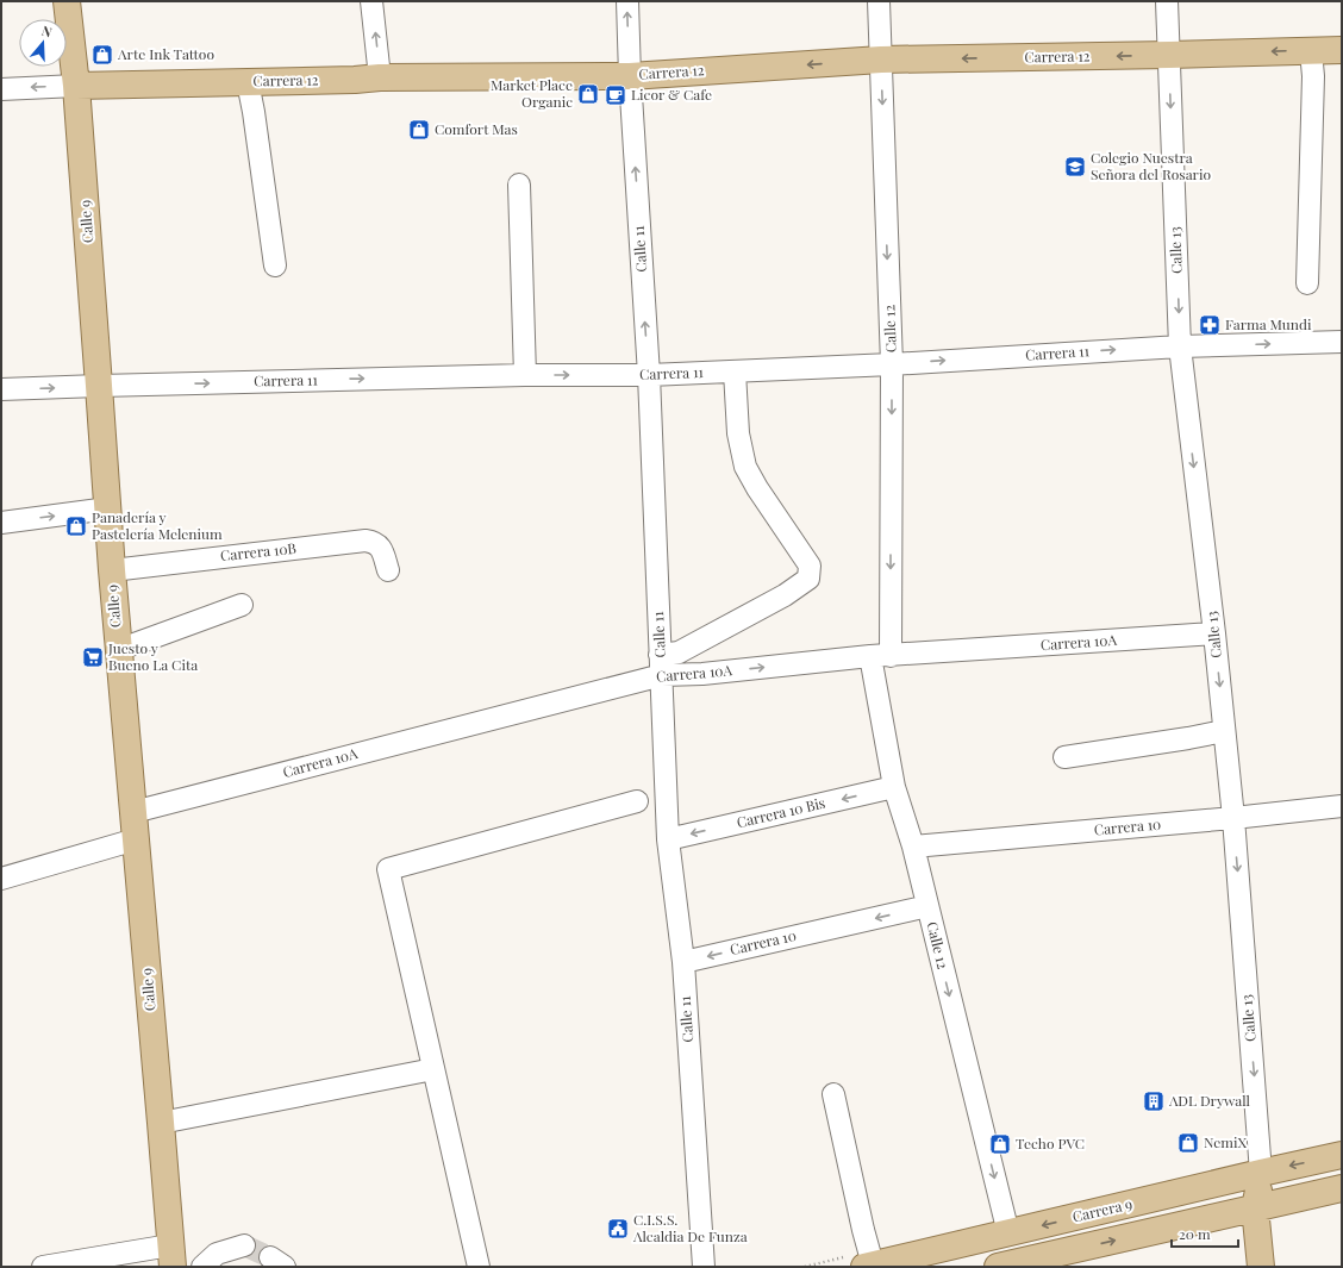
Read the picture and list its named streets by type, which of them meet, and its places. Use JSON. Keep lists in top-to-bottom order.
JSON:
{
  "streets": {
    "main road": [
      "Carrera 12",
      "Calle 9",
      "Calle 13",
      "Carrera 9"
    ],
    "street": [
      "Calle 11",
      "Calle 12",
      "Carrera 11",
      "Carrera 10B",
      "Carrera 10A",
      "Carrera 10 Bis",
      "Carrera 10"
    ]
  },
  "crossings": [
    ["Carrera 12", "Calle 9"],
    ["Carrera 12", "Calle 11"],
    ["Carrera 12", "Calle 13"],
    ["Carrera 12", "Calle 12"],
    ["Calle 9", "Carrera 11"],
    ["Calle 9", "Carrera 10B"],
    ["Calle 9", "Carrera 10A"],
    ["Calle 11", "Carrera 11"],
    ["Calle 11", "Carrera 10A"],
    ["Calle 11", "Carrera 10 Bis"],
    ["Calle 11", "Carrera 10"],
    ["Calle 13", "Carrera 11"],
    ["Calle 13", "Carrera 10A"],
    ["Calle 13", "Carrera 10"],
    ["Calle 13", "Carrera 9"],
    ["Calle 12", "Carrera 11"],
    ["Calle 12", "Carrera 10A"],
    ["Calle 12", "Carrera 10 Bis"],
    ["Calle 12", "Carrera 10"],
    ["Calle 12", "Carrera 9"]
  ],
  "one_way": [
    "Carrera 12",
    "Calle 13",
    "Calle 12",
    "Carrera 11",
    "Carrera 10 Bis",
    "Carrera 10"
  ],
  "places": {
    "shop": [
      "Arte Ink Tattoo",
      "Market Place Organic",
      "Comfort Mas",
      "Panadería y Pastelería Melenium",
      "NemiX",
      "Techo PVC"
    ],
    "cafe": ["Licor & Cafe"],
    "school or university": ["Colegio Nuestra Señora del Rosario"],
    "pharmacy": ["Farma Mundi"],
    "supermarket": ["Juesto y Bueno La Cita"],
    "building": ["ADL Drywall"],
    "public building": ["C.I.S.S. Alcaldia De Funza"]
  },
  "scale_bar": "20 m",
  "north": "top"
}
